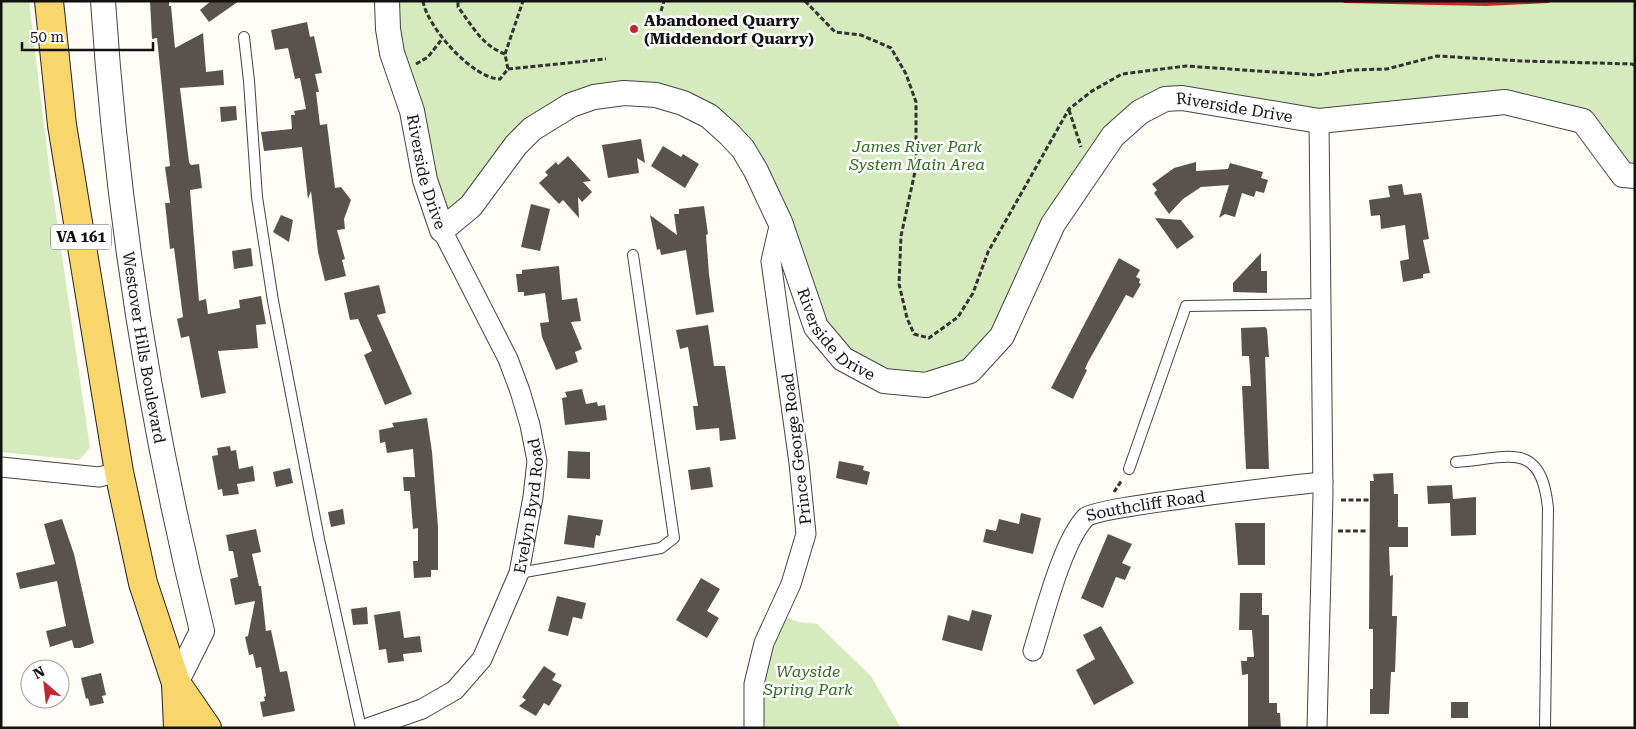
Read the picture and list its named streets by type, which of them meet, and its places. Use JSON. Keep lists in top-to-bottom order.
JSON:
{
  "streets": {
    "main road": ["VA 161", "Westover Hills Boulevard"],
    "street": [
      "Riverside Drive",
      "Prince George Road",
      "Evelyn Byrd Road",
      "Southcliff Road"
    ]
  },
  "crossings": [
    ["Riverside Drive", "Prince George Road"],
    ["Riverside Drive", "Evelyn Byrd Road"]
  ],
  "parks": ["James River Park System Main Area", "Wayside Spring Park"],
  "places": ["Abandoned Quarry (Middendorf Quarry)"],
  "scale_bar": "50 m",
  "north": "top left"
}
